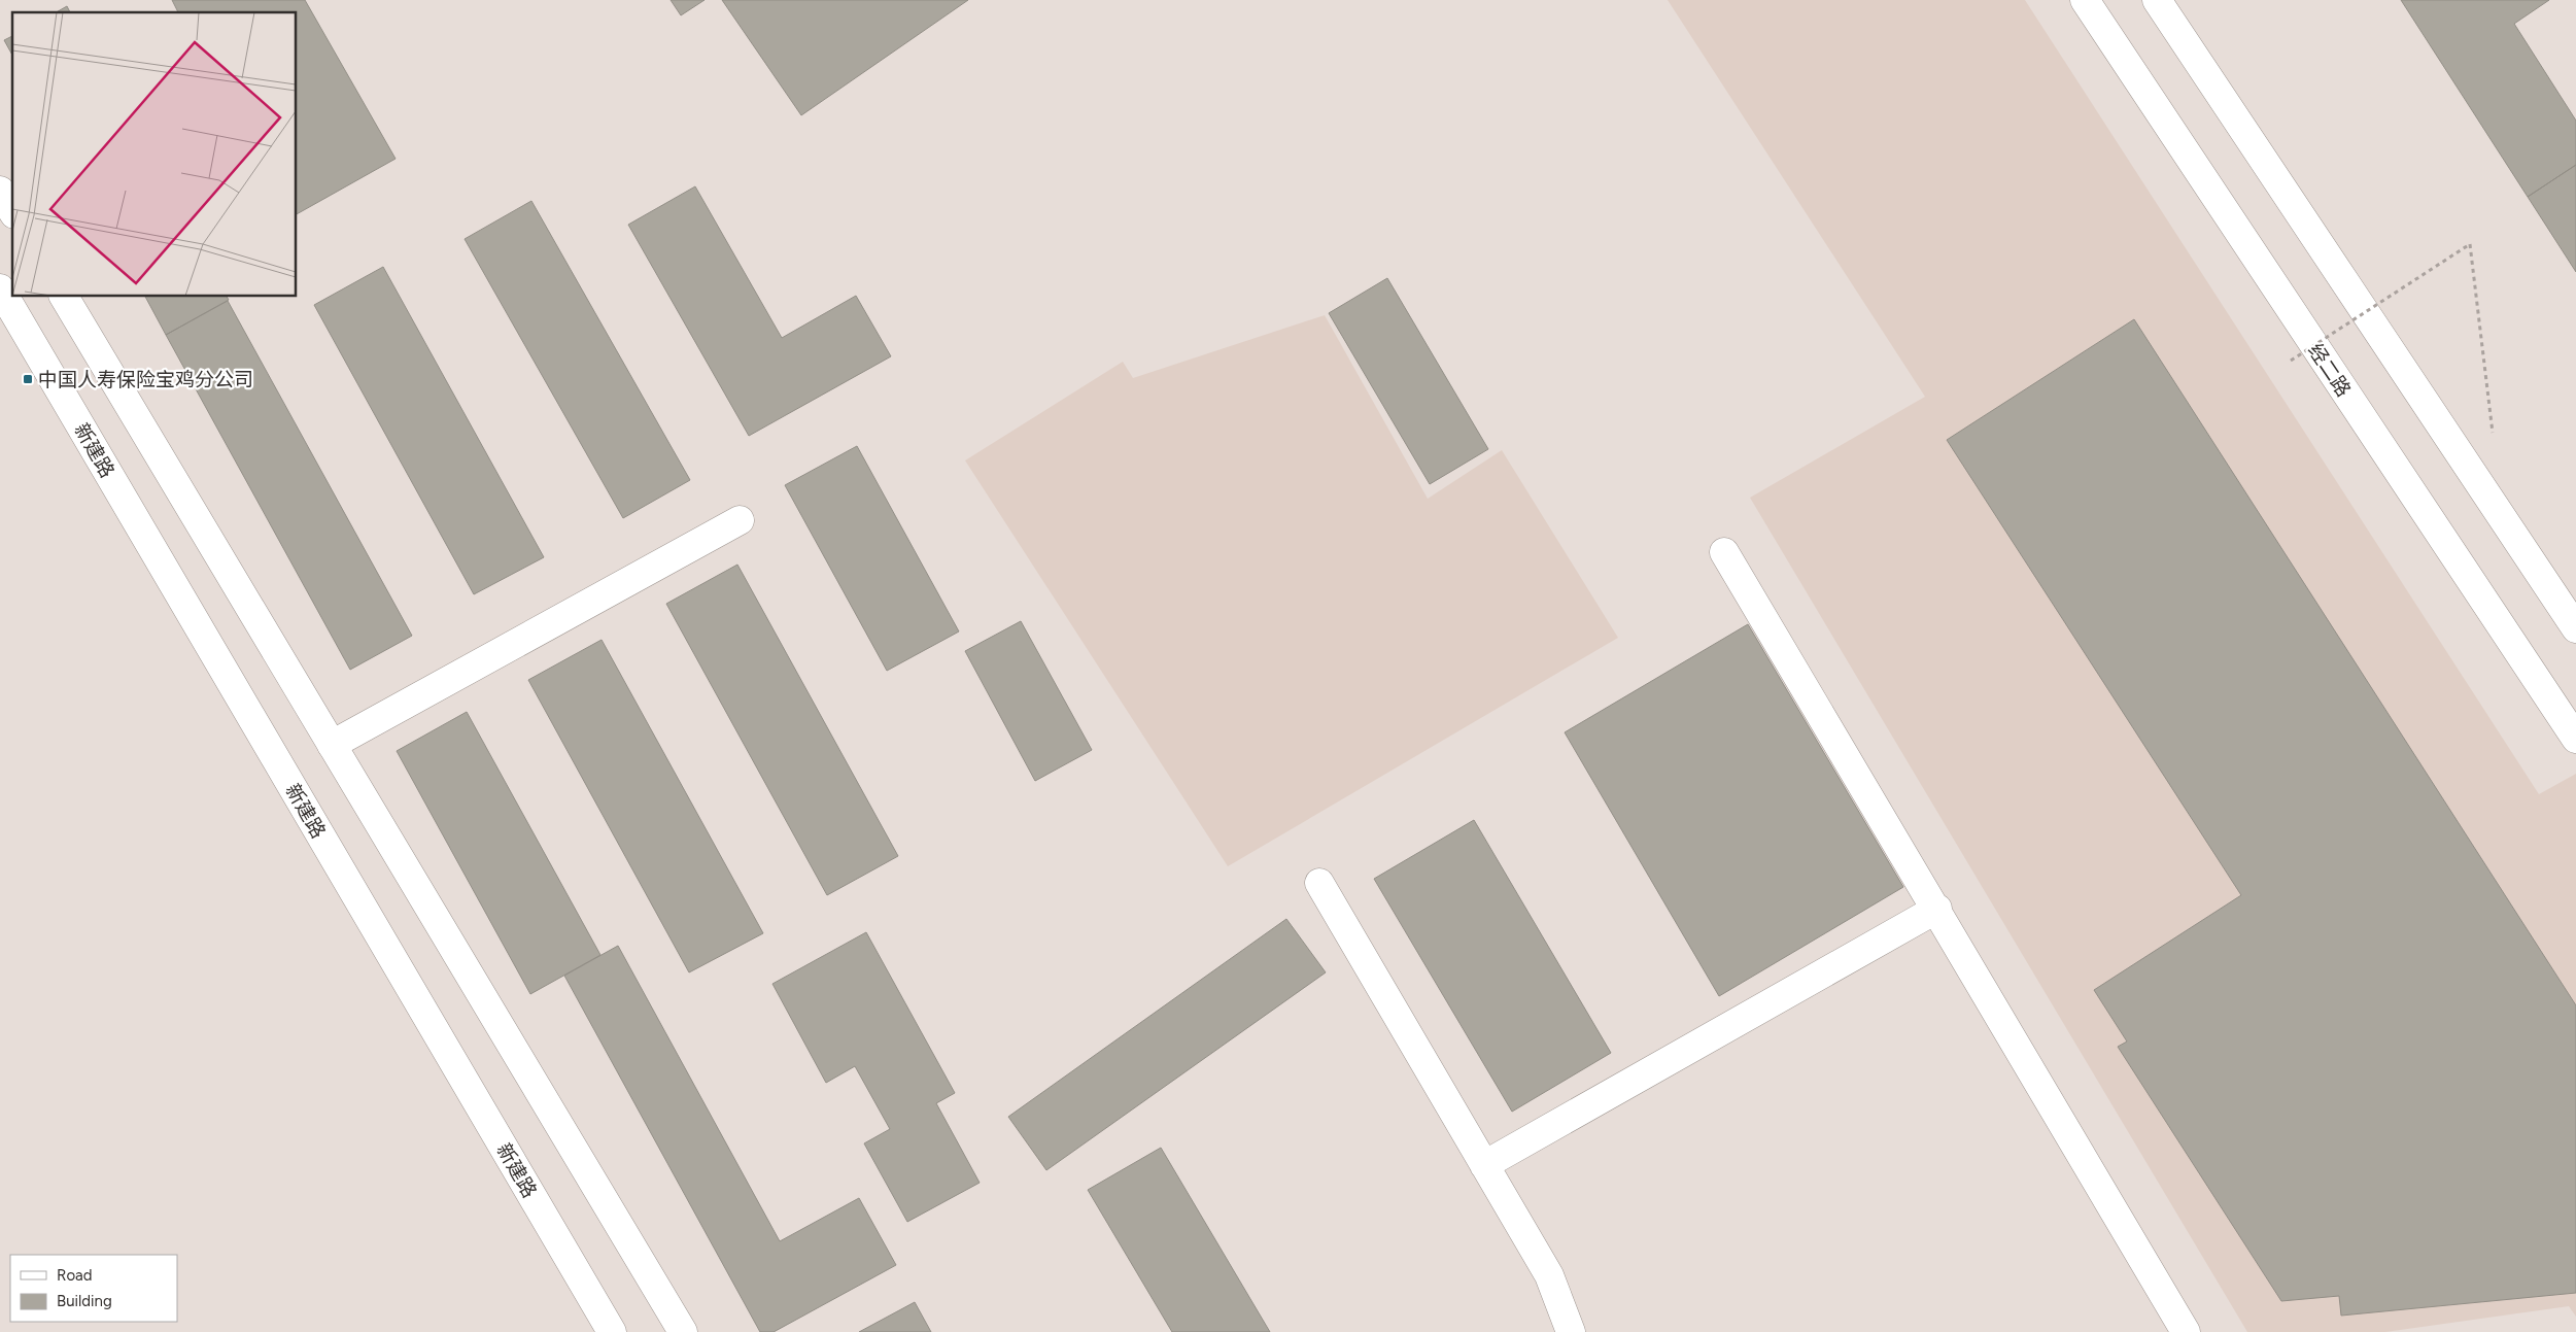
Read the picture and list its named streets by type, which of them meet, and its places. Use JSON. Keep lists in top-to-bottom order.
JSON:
{
  "streets": {
    "main road": ["经二路", "新建路"]
  },
  "places": {
    "transit": ["中国人寿保险宝鸡分公司"]
  },
  "legend": ["Road", "Building"]
}
